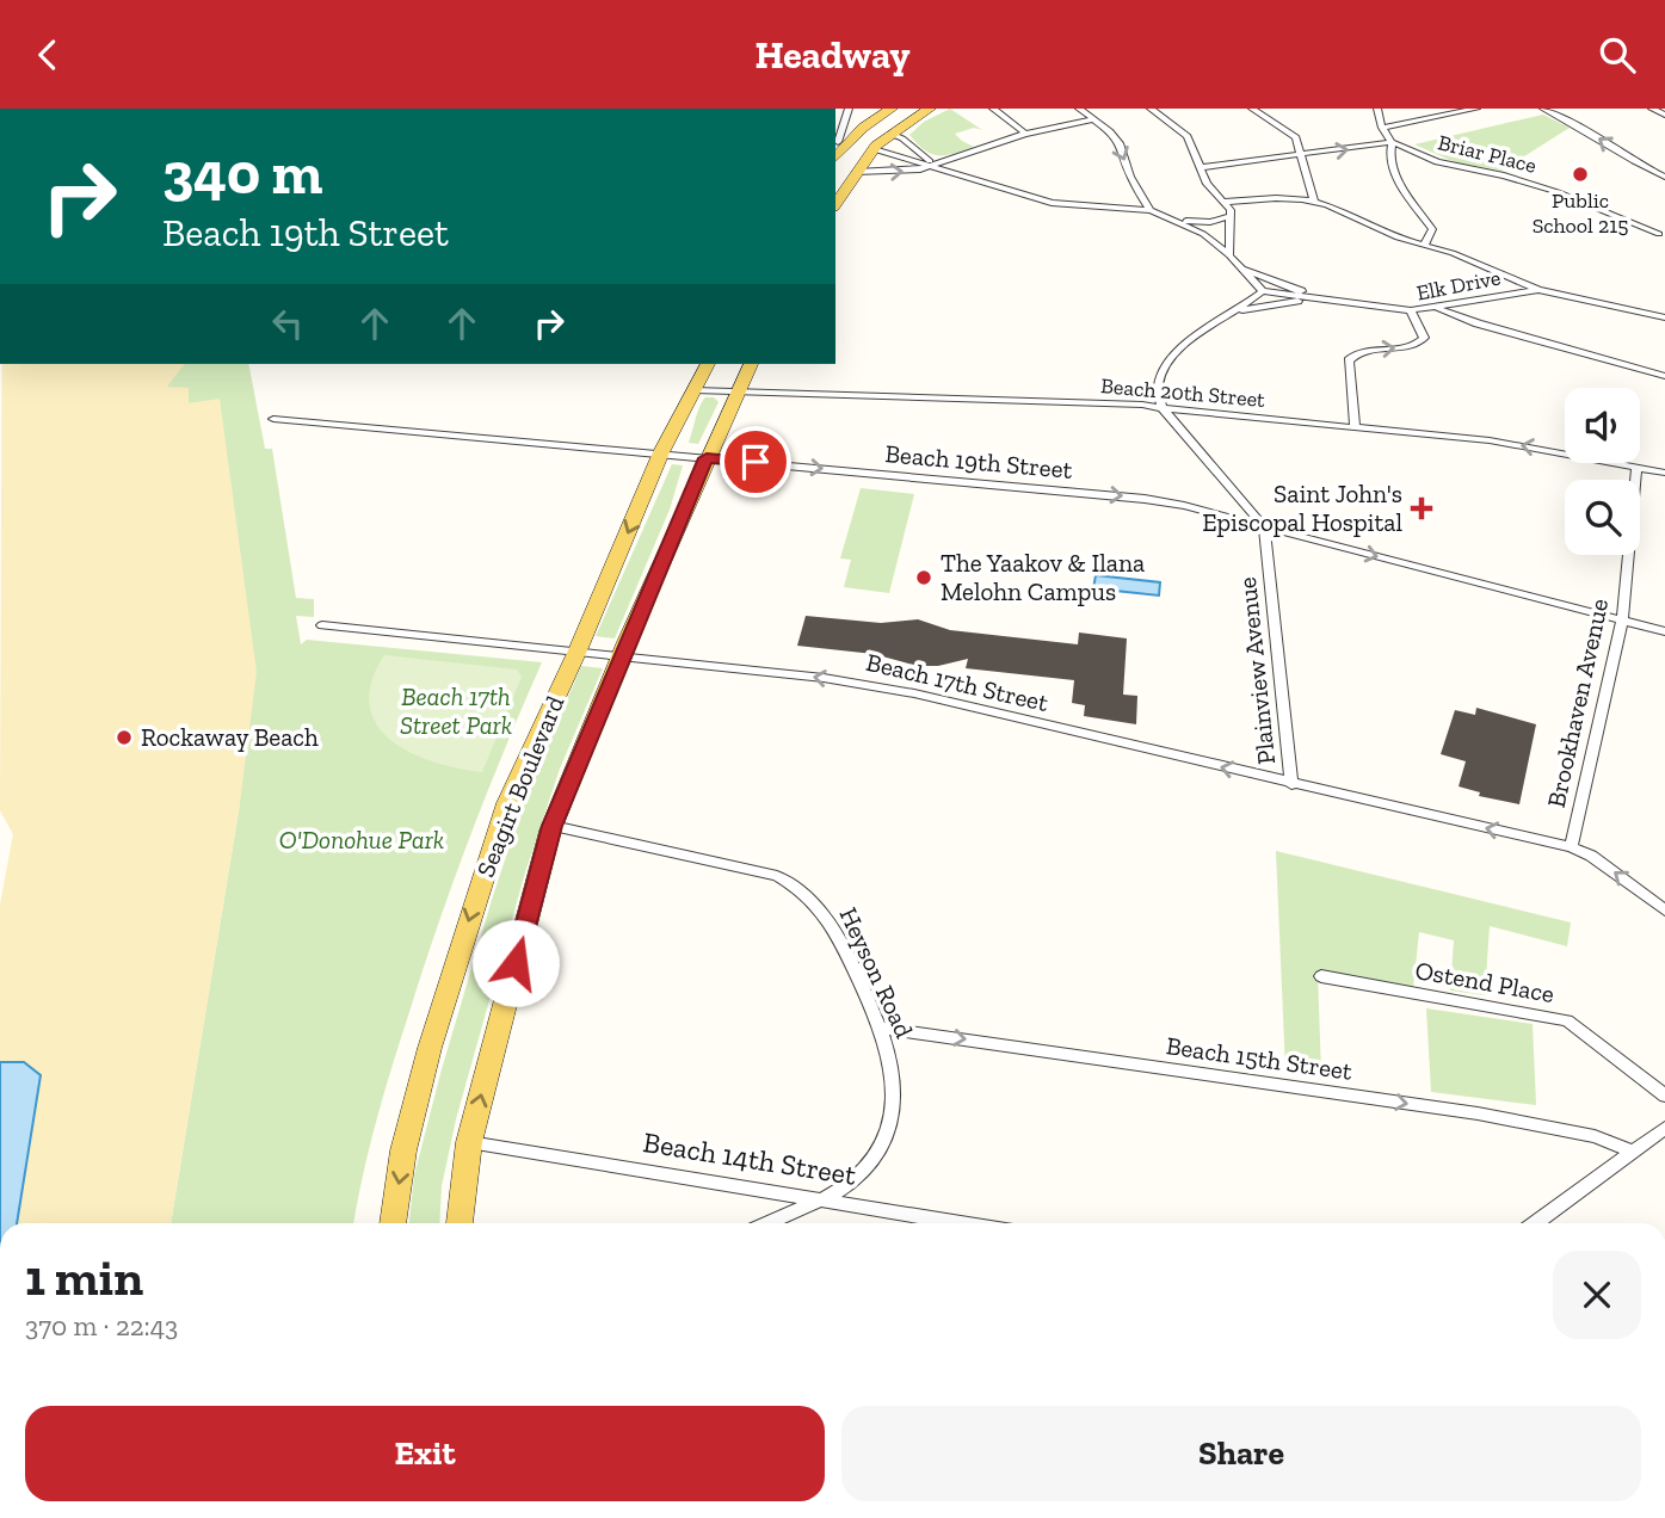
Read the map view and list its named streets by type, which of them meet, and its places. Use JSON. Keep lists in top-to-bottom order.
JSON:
{
  "streets": {
    "main road": ["Seagirt Boulevard"],
    "street": [
      "Briar Place",
      "Elk Drive",
      "Beach 20th Street",
      "Beach 19th Street",
      "Plainview Avenue",
      "Beach 17th Street",
      "Brookhaven Avenue",
      "Heyson Road",
      "Ostend Place",
      "Beach 15th Street",
      "Beach 14th Street"
    ]
  },
  "crossings": [
    ["Elk Drive", "Beach 20th Street"],
    ["Beach 20th Street", "Brookhaven Avenue"],
    ["Beach 20th Street", "Seagirt Boulevard"],
    ["Beach 19th Street", "Plainview Avenue"],
    ["Beach 19th Street", "Brookhaven Avenue"],
    ["Beach 19th Street", "Seagirt Boulevard"],
    ["Plainview Avenue", "Beach 17th Street"],
    ["Beach 17th Street", "Brookhaven Avenue"],
    ["Beach 17th Street", "Seagirt Boulevard"],
    ["Seagirt Boulevard", "Heyson Road"],
    ["Seagirt Boulevard", "Beach 14th Street"],
    ["Heyson Road", "Beach 15th Street"],
    ["Heyson Road", "Beach 14th Street"]
  ],
  "one_way": ["Beach 19th Street", "Beach 17th Street", "Beach 15th Street"],
  "parks": ["Beach 17th Street Park", "O'Donohue Park"],
  "places": {
    "other": ["Public School 215", "The Yaakov & Ilana Melohn Campus", "Rockaway Beach"],
    "health": ["Saint John's Episcopal Hospital"]
  },
  "page": {
    "header": "Headway",
    "turn": ["340 m", "Beach 19th Street"],
    "heading": ["1 min", "370 m · 22:43"],
    "buttons": ["Exit", "Share"]
  }
}
